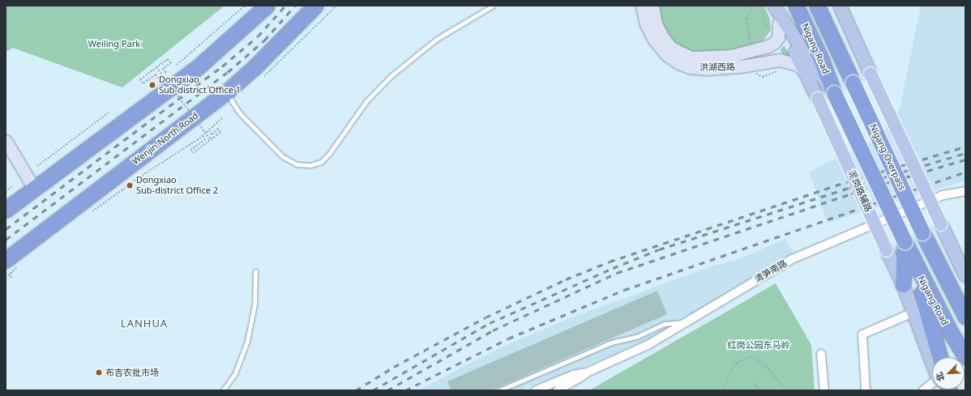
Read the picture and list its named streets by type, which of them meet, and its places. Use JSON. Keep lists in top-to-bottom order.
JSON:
{
  "streets": {
    "highway": ["Nigang Road", "Wenjin North Road", "Nigang Overpass"],
    "main road": ["洪湖西路", "泥岗路辅路"],
    "street": ["清笋南路"]
  },
  "crossings": [
    ["Nigang Road", "泥岗路辅路"],
    ["洪湖西路", "泥岗路辅路"]
  ],
  "districts": ["LANHUA"],
  "parks": ["Weiling Park", "红岗公园东马岭"],
  "places": ["Dongxiao Sub-district Office 1", "Dongxiao Sub-district Office 2", "布吉农批市场"],
  "north": "bottom left"
}
